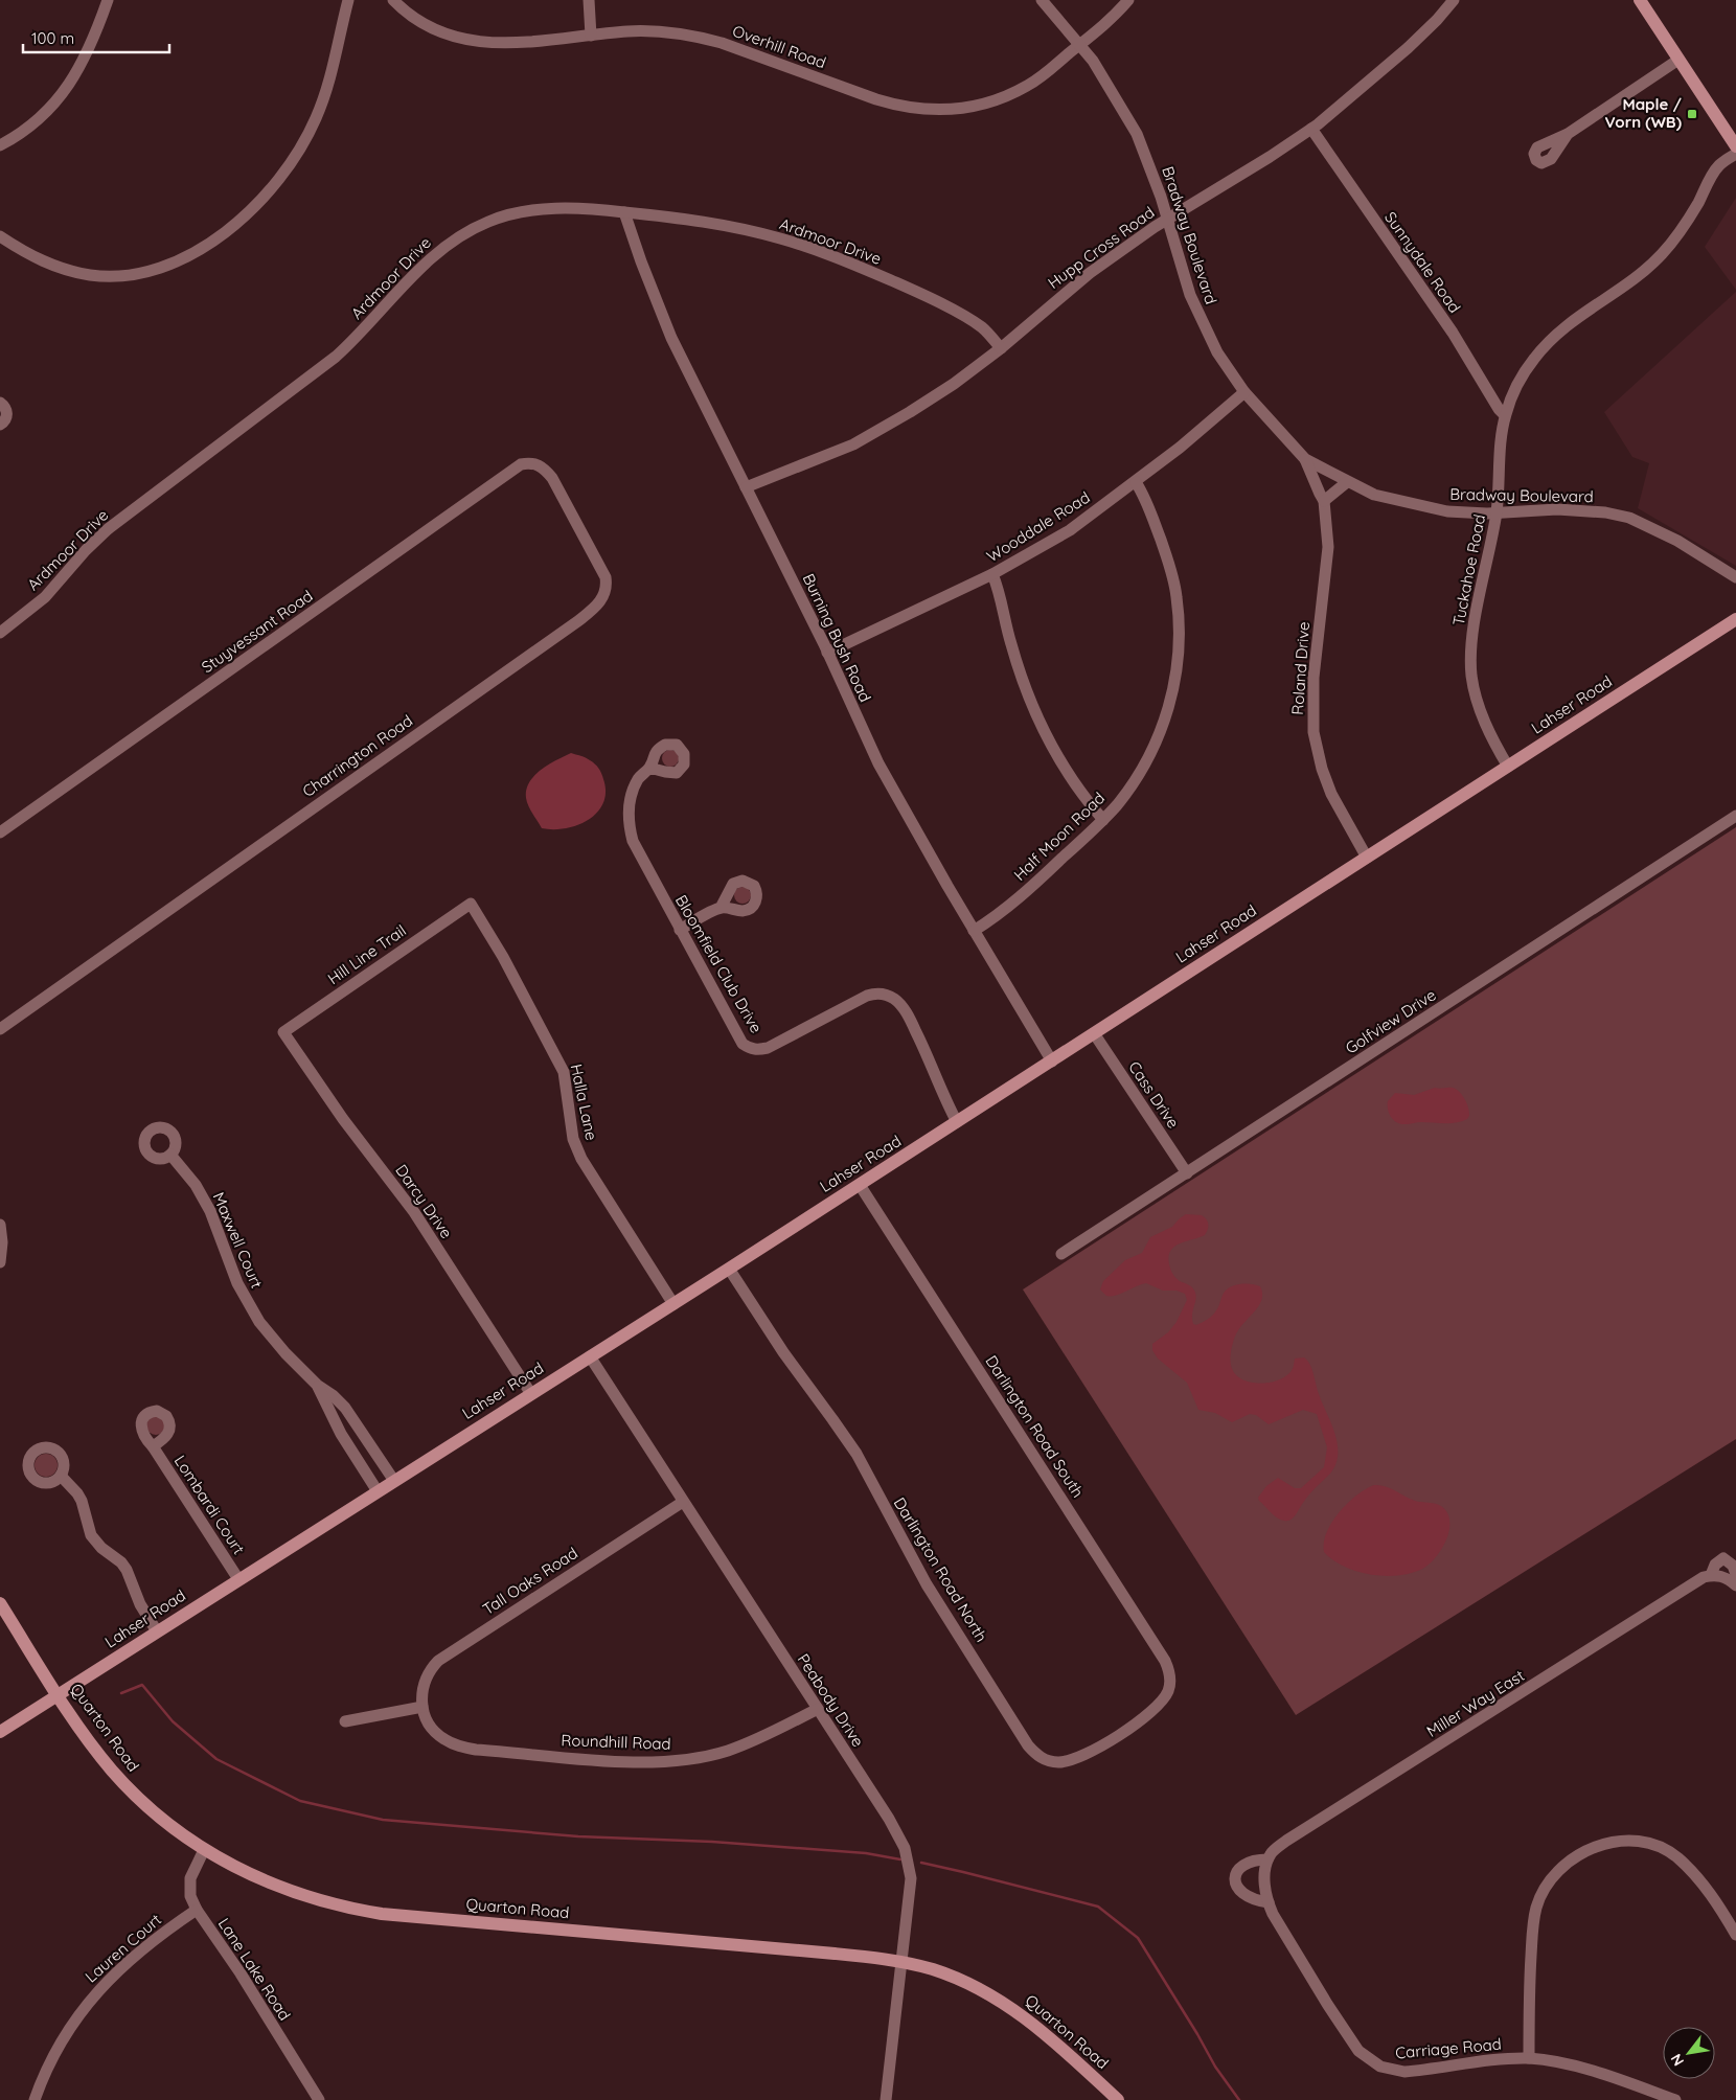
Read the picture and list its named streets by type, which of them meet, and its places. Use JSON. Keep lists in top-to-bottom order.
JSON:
{
  "streets": {
    "street": [
      "Overhill Road",
      "Bradway Boulevard",
      "Ardmoor Drive",
      "Hupp Cross Road",
      "Sunnydale Road",
      "Wooddale Road",
      "Tuckahoe Road",
      "Stuyvessant Road",
      "Burning Bush Road",
      "Roland Drive",
      "Lahser Road",
      "Charrington Road",
      "Half Moon Road",
      "Hill Line Trail",
      "Bloomfield Club Drive",
      "Golfview Drive",
      "Cass Drive",
      "Halla Lane",
      "Darcy Drive",
      "Maxwell Court",
      "Darlington Road South",
      "Lombardi Court",
      "Darlington Road North",
      "Tall Oaks Road",
      "Peabody Drive",
      "Miller Way East",
      "Quarton Road",
      "Roundhill Road",
      "Lauren Court",
      "Lane Lake Road",
      "Carriage Road"
    ]
  },
  "crossings": [
    ["Overhill Road", "Bradway Boulevard"],
    ["Bradway Boulevard", "Hupp Cross Road"],
    ["Bradway Boulevard", "Wooddale Road"],
    ["Bradway Boulevard", "Tuckahoe Road"],
    ["Bradway Boulevard", "Roland Drive"],
    ["Ardmoor Drive", "Hupp Cross Road"],
    ["Ardmoor Drive", "Burning Bush Road"],
    ["Hupp Cross Road", "Sunnydale Road"],
    ["Hupp Cross Road", "Burning Bush Road"],
    ["Sunnydale Road", "Tuckahoe Road"],
    ["Wooddale Road", "Burning Bush Road"],
    ["Wooddale Road", "Half Moon Road"],
    ["Tuckahoe Road", "Lahser Road"],
    ["Stuyvessant Road", "Charrington Road"],
    ["Burning Bush Road", "Lahser Road"],
    ["Burning Bush Road", "Half Moon Road"],
    ["Roland Drive", "Lahser Road"],
    ["Lahser Road", "Bloomfield Club Drive"],
    ["Lahser Road", "Cass Drive"],
    ["Lahser Road", "Halla Lane"],
    ["Lahser Road", "Darcy Drive"],
    ["Lahser Road", "Maxwell Court"],
    ["Lahser Road", "Darlington Road South"],
    ["Lahser Road", "Lombardi Court"],
    ["Lahser Road", "Darlington Road North"],
    ["Lahser Road", "Peabody Drive"],
    ["Lahser Road", "Quarton Road"],
    ["Hill Line Trail", "Halla Lane"],
    ["Hill Line Trail", "Darcy Drive"],
    ["Golfview Drive", "Cass Drive"],
    ["Darlington Road South", "Darlington Road North"],
    ["Tall Oaks Road", "Peabody Drive"],
    ["Tall Oaks Road", "Roundhill Road"],
    ["Peabody Drive", "Quarton Road"],
    ["Peabody Drive", "Roundhill Road"],
    ["Miller Way East", "Carriage Road"],
    ["Quarton Road", "Lane Lake Road"],
    ["Lauren Court", "Lane Lake Road"]
  ],
  "places": {
    "transit": ["Maple / Vorn (WB)"]
  },
  "scale_bar": "100 m",
  "north": "bottom left"
}
